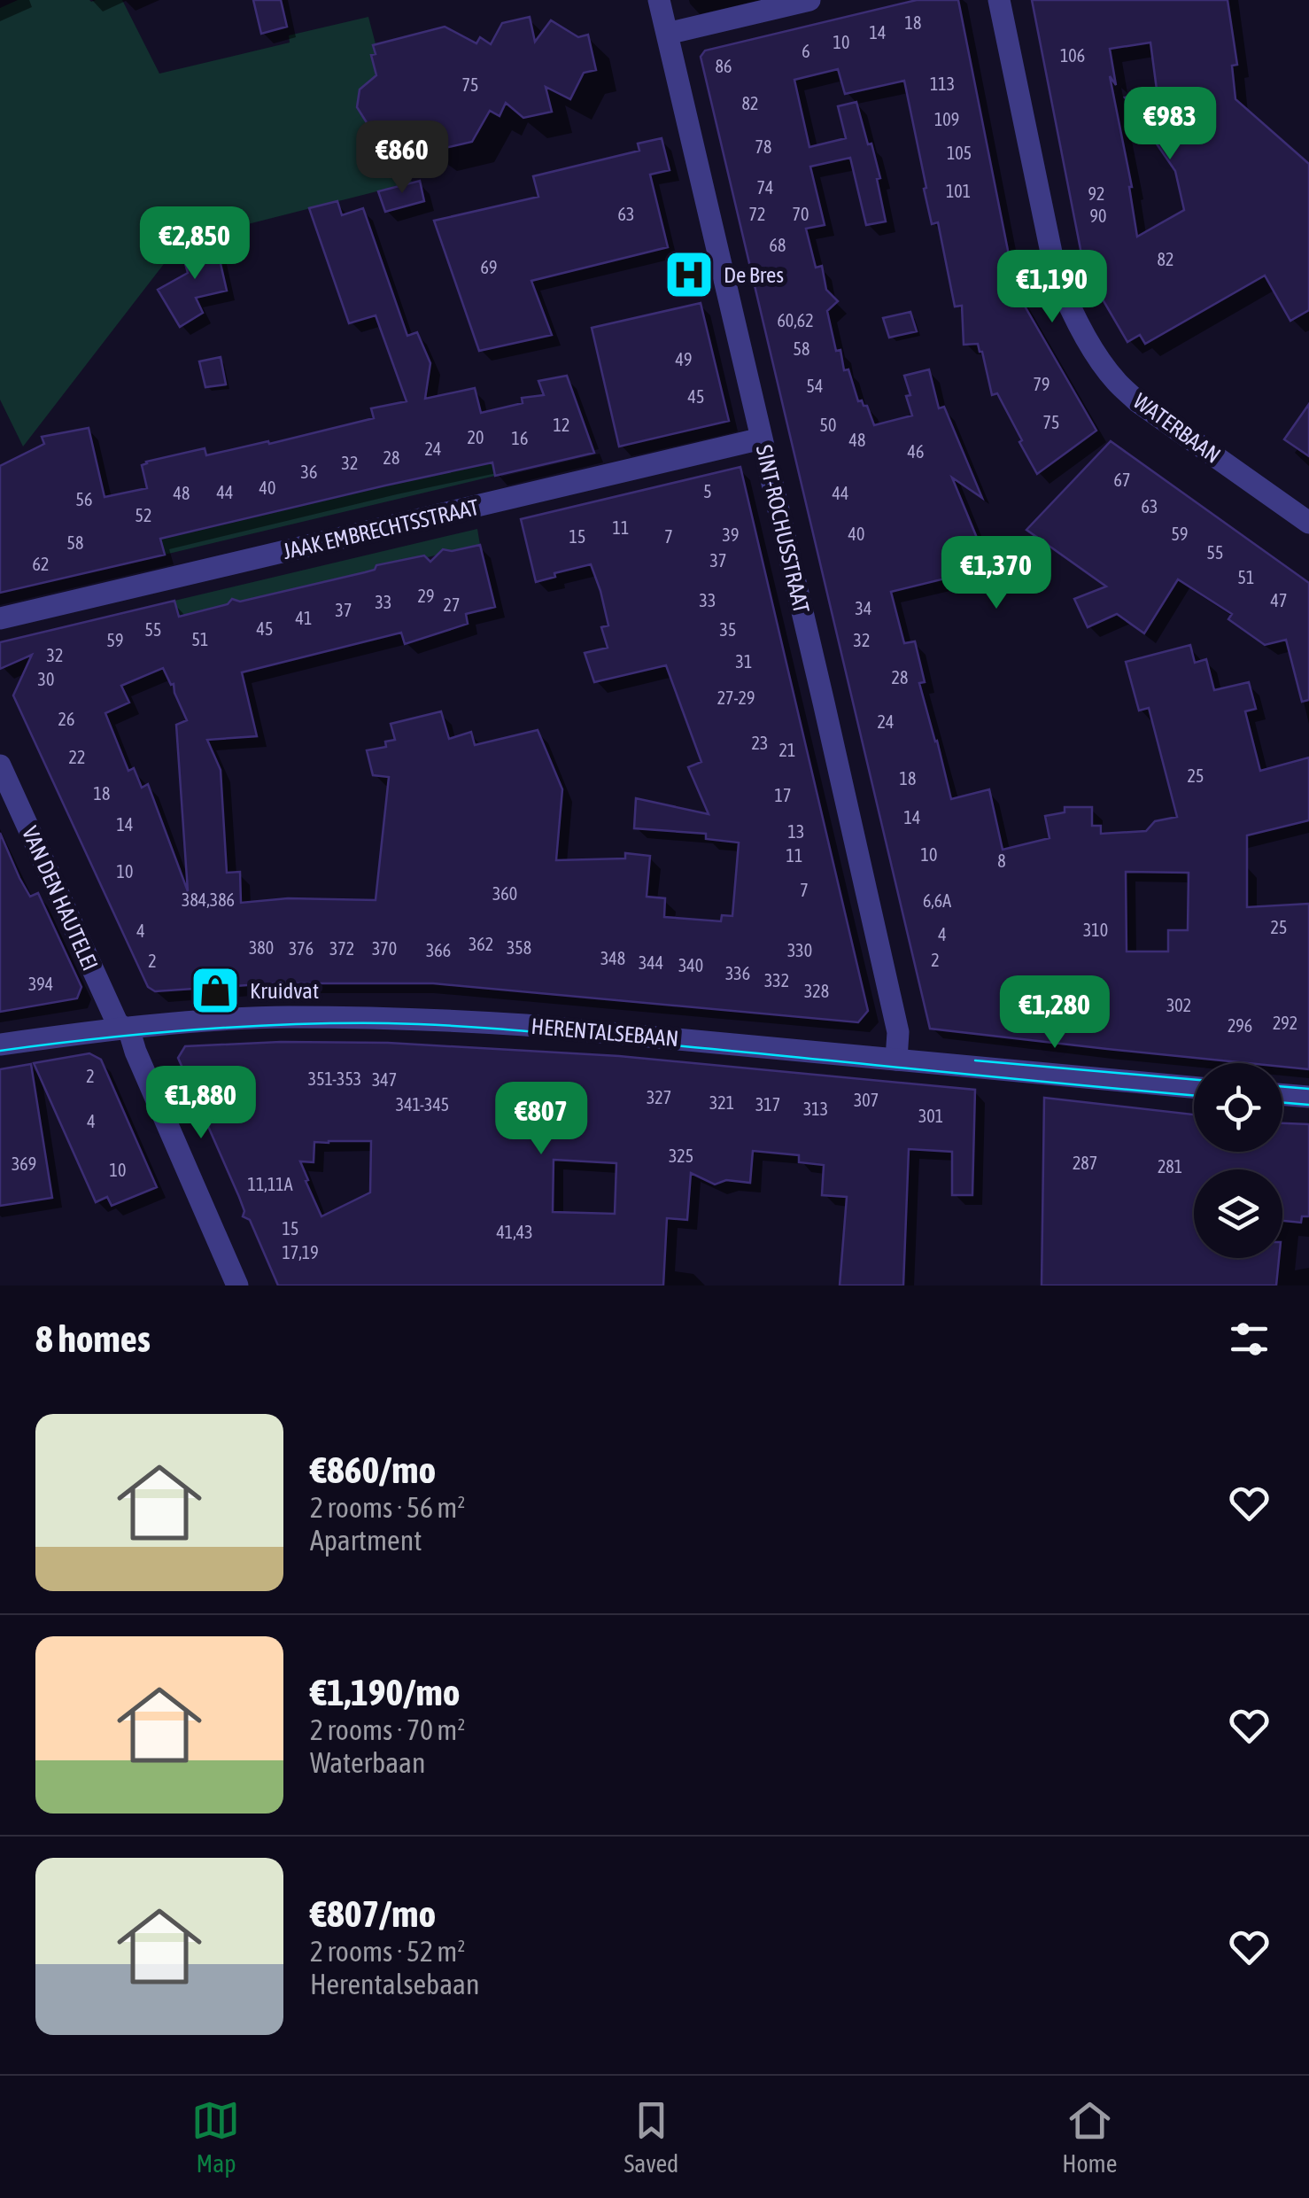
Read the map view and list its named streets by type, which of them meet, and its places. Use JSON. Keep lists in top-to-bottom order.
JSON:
{
  "streets": {
    "street": [
      "WATERBAAN",
      "JAAK EMBRECHTSSTRAAT",
      "SINT-ROCHUSSTRAAT",
      "VAN DEN HAUTELEI",
      "HERENTALSEBAAN"
    ]
  },
  "crossings": [
    ["JAAK EMBRECHTSSTRAAT", "SINT-ROCHUSSTRAAT"],
    ["SINT-ROCHUSSTRAAT", "HERENTALSEBAAN"],
    ["VAN DEN HAUTELEI", "HERENTALSEBAAN"]
  ],
  "places": {
    "hospital": ["De Bres"],
    "shop": ["Kruidvat"]
  },
  "house_numbers": [
    "18",
    "14",
    "10",
    "6",
    "106",
    "86",
    "113",
    "75",
    "82",
    "109",
    "78",
    "105",
    "74",
    "101",
    "92",
    "63",
    "72",
    "70",
    "90",
    "68",
    "82",
    "69",
    "60,62",
    "58",
    "49",
    "79",
    "54",
    "45",
    "75",
    "12",
    "50",
    "20",
    "16",
    "48",
    "24",
    "46",
    "28",
    "32",
    "36",
    "67",
    "40",
    "5",
    "44",
    "48",
    "44",
    "56",
    "63",
    "52",
    "11",
    "40",
    "59",
    "39",
    "15",
    "7",
    "58",
    "55",
    "37",
    "62",
    "51",
    "29",
    "33",
    "47",
    "33",
    "27",
    "34",
    "37",
    "41",
    "45",
    "55",
    "35",
    "51",
    "59",
    "32",
    "32",
    "31",
    "28",
    "30",
    "27-29",
    "26",
    "24",
    "23",
    "21",
    "22",
    "25",
    "18",
    "18",
    "17",
    "14",
    "14",
    "13",
    "10",
    "11",
    "8",
    "10",
    "7",
    "360",
    "384,386",
    "6,6A",
    "25",
    "310",
    "4",
    "4",
    "362",
    "380",
    "358",
    "376",
    "372",
    "370",
    "366",
    "330",
    "348",
    "2",
    "2",
    "344",
    "340",
    "336",
    "332",
    "394",
    "328",
    "302",
    "292",
    "296",
    "2",
    "351-353",
    "347",
    "327",
    "307",
    "321",
    "341-345",
    "317",
    "313",
    "301",
    "4",
    "325",
    "287",
    "369",
    "281",
    "10",
    "11,11A",
    "15",
    "41,43",
    "17,19"
  ],
  "page": {
    "price": [
      "€983",
      "€860",
      "€2,850",
      "€1,190",
      "€1,370",
      "€1,280",
      "€1,880",
      "€807"
    ],
    "heading": "8 homes",
    "list": [
      {
        "name": "€860/mo",
        "note": "2 rooms · 56 m² · Apartment"
      },
      {
        "name": "€1,190/mo",
        "note": "2 rooms · 70 m² · Waterbaan"
      },
      {
        "name": "€807/mo",
        "note": "2 rooms · 52 m² · Herentalsebaan"
      }
    ],
    "tabs": ["Map", "Saved", "Home"]
  }
}
